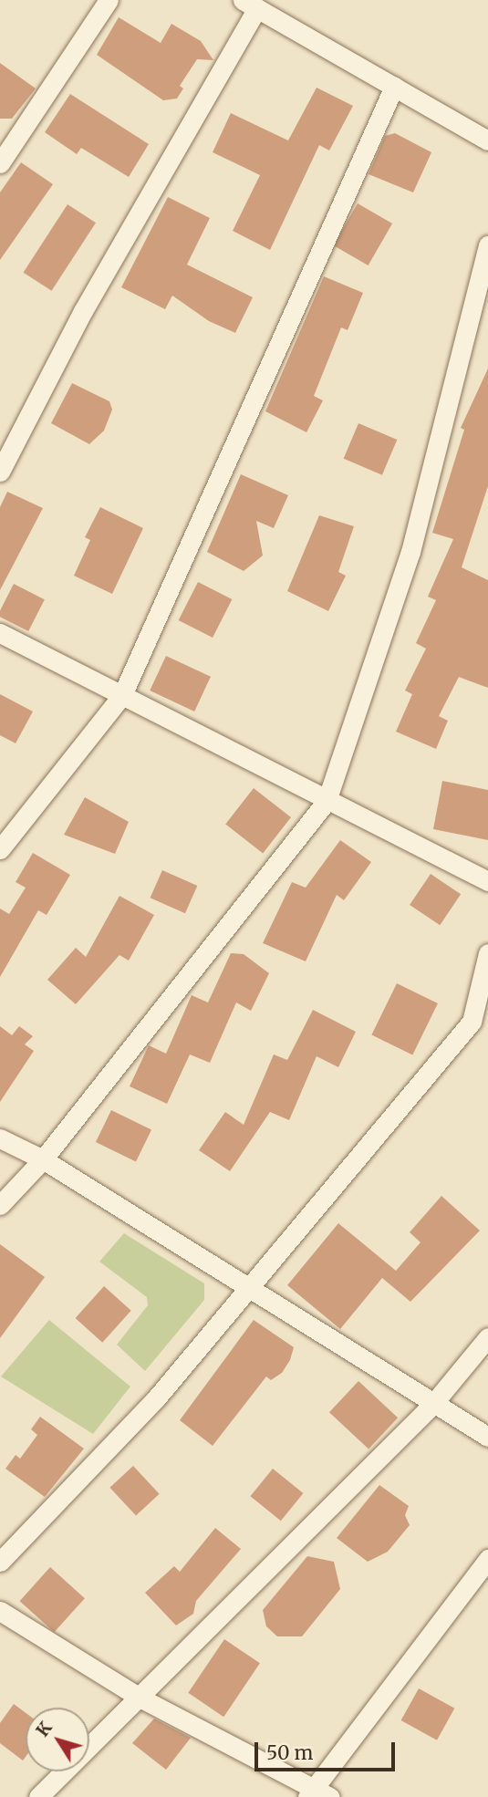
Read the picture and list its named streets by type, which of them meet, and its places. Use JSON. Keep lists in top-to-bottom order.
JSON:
{
  "scale_bar": "50 m",
  "north": "top left"
}
